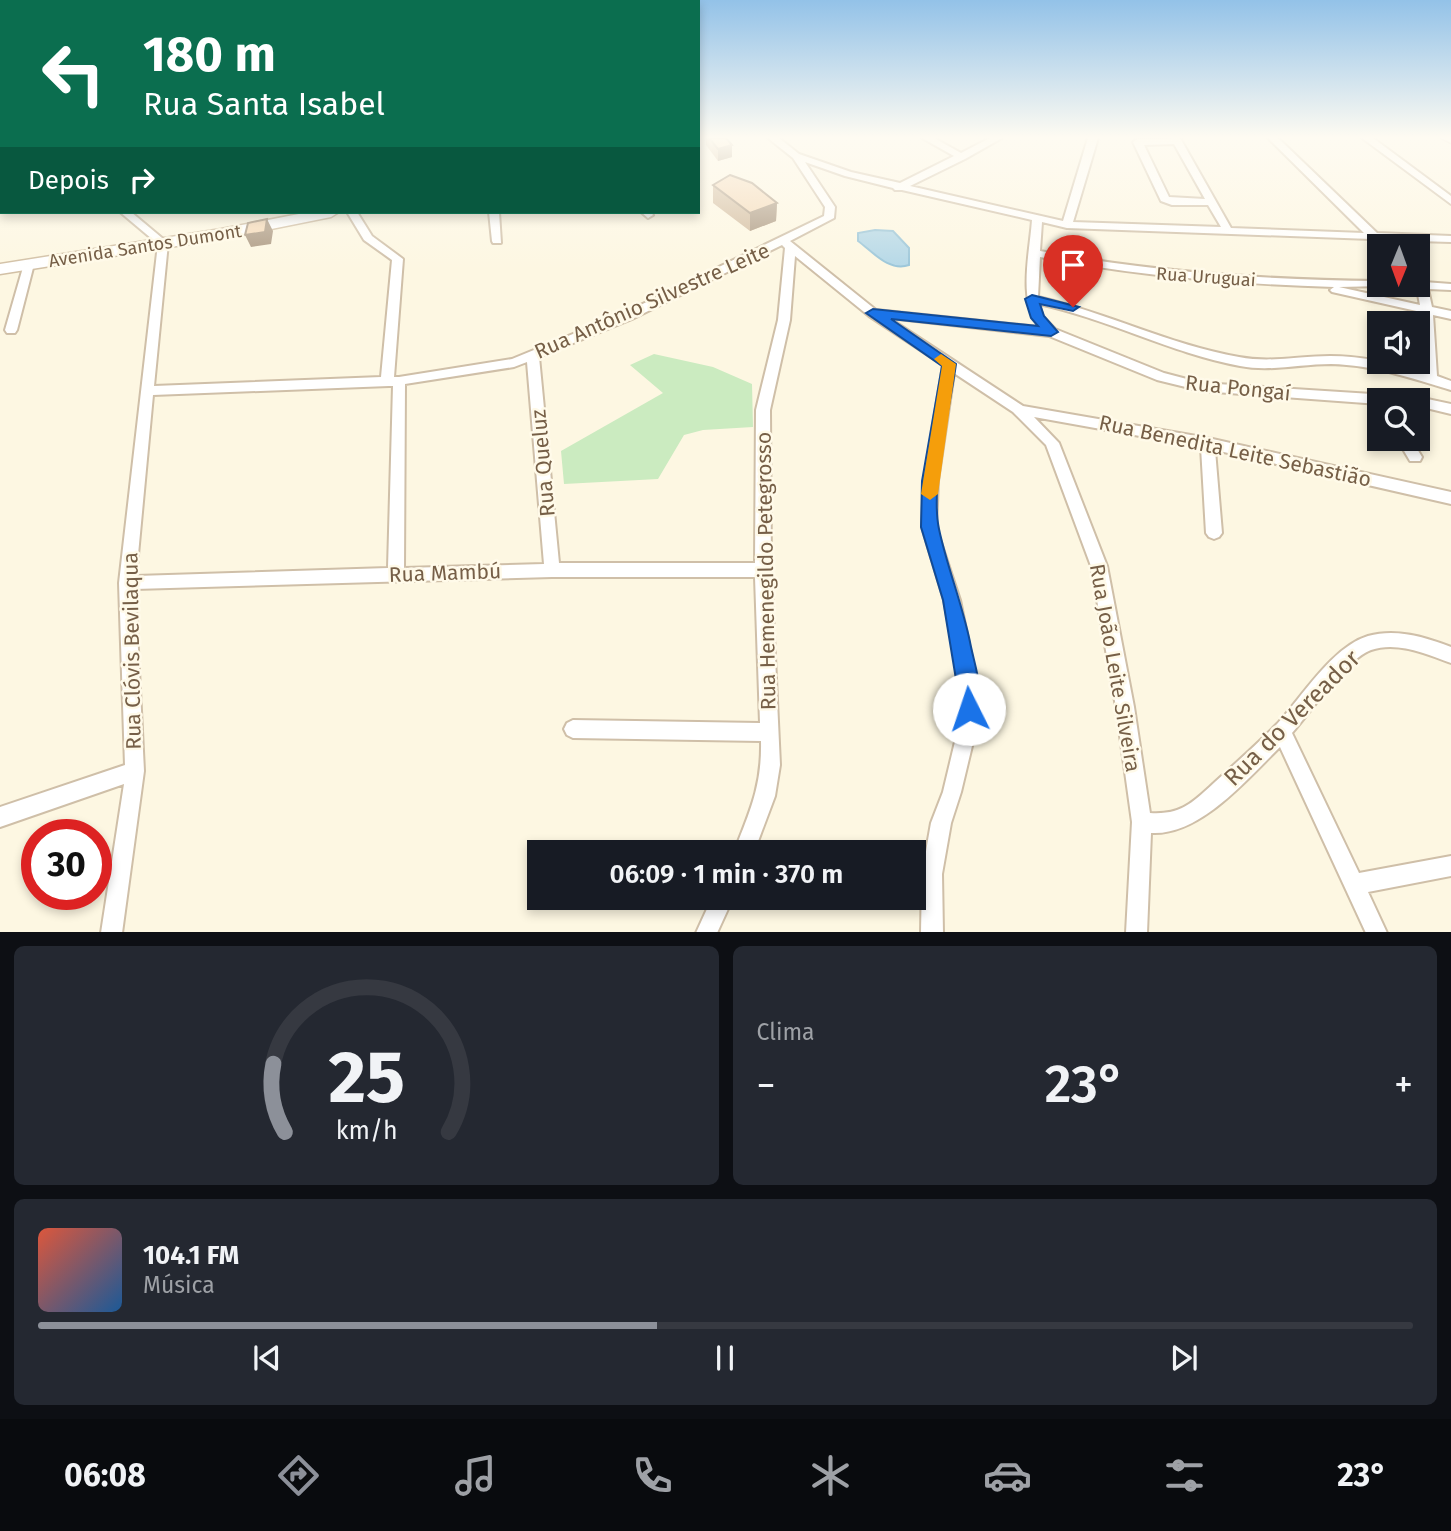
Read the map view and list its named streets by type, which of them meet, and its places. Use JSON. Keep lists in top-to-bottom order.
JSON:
{
  "streets": {
    "main road": ["Avenida Santos Dumont"],
    "street": [
      "Rua Uruguai",
      "Rua Antônio Silvestre Leite",
      "Rua Pongaí",
      "Rua Benedita Leite Sebastião",
      "Rua Queluz",
      "Rua Hemenegildo Petegrosso",
      "Rua Mambú",
      "Rua Clóvis Bevilaqua",
      "Rua João Leite Silveira",
      "Rua do Vereador"
    ]
  },
  "crossings": [
    ["Avenida Santos Dumont", "Rua Clóvis Bevilaqua"],
    ["Rua Antônio Silvestre Leite", "Rua Queluz"],
    ["Rua Antônio Silvestre Leite", "Rua Hemenegildo Petegrosso"],
    ["Rua Antônio Silvestre Leite", "Rua Clóvis Bevilaqua"],
    ["Rua Benedita Leite Sebastião", "Rua João Leite Silveira"],
    ["Rua Queluz", "Rua Mambú"],
    ["Rua Hemenegildo Petegrosso", "Rua Mambú"],
    ["Rua Mambú", "Rua Clóvis Bevilaqua"],
    ["Rua João Leite Silveira", "Rua do Vereador"]
  ],
  "north": "bottom",
  "page": {
    "turn": ["180 m", "Rua Santa Isabel"],
    "then": "Depois",
    "limit": "30",
    "trip": "06:09 · 1 min · 370 m",
    "tile": "Clima",
    "heat": ["−", "23°", "+"],
    "song": ["104.1 FM", "Música"],
    "tabs": ["06:08", "23°"],
    "gauge": ["25", "km/h"]
  }
}
